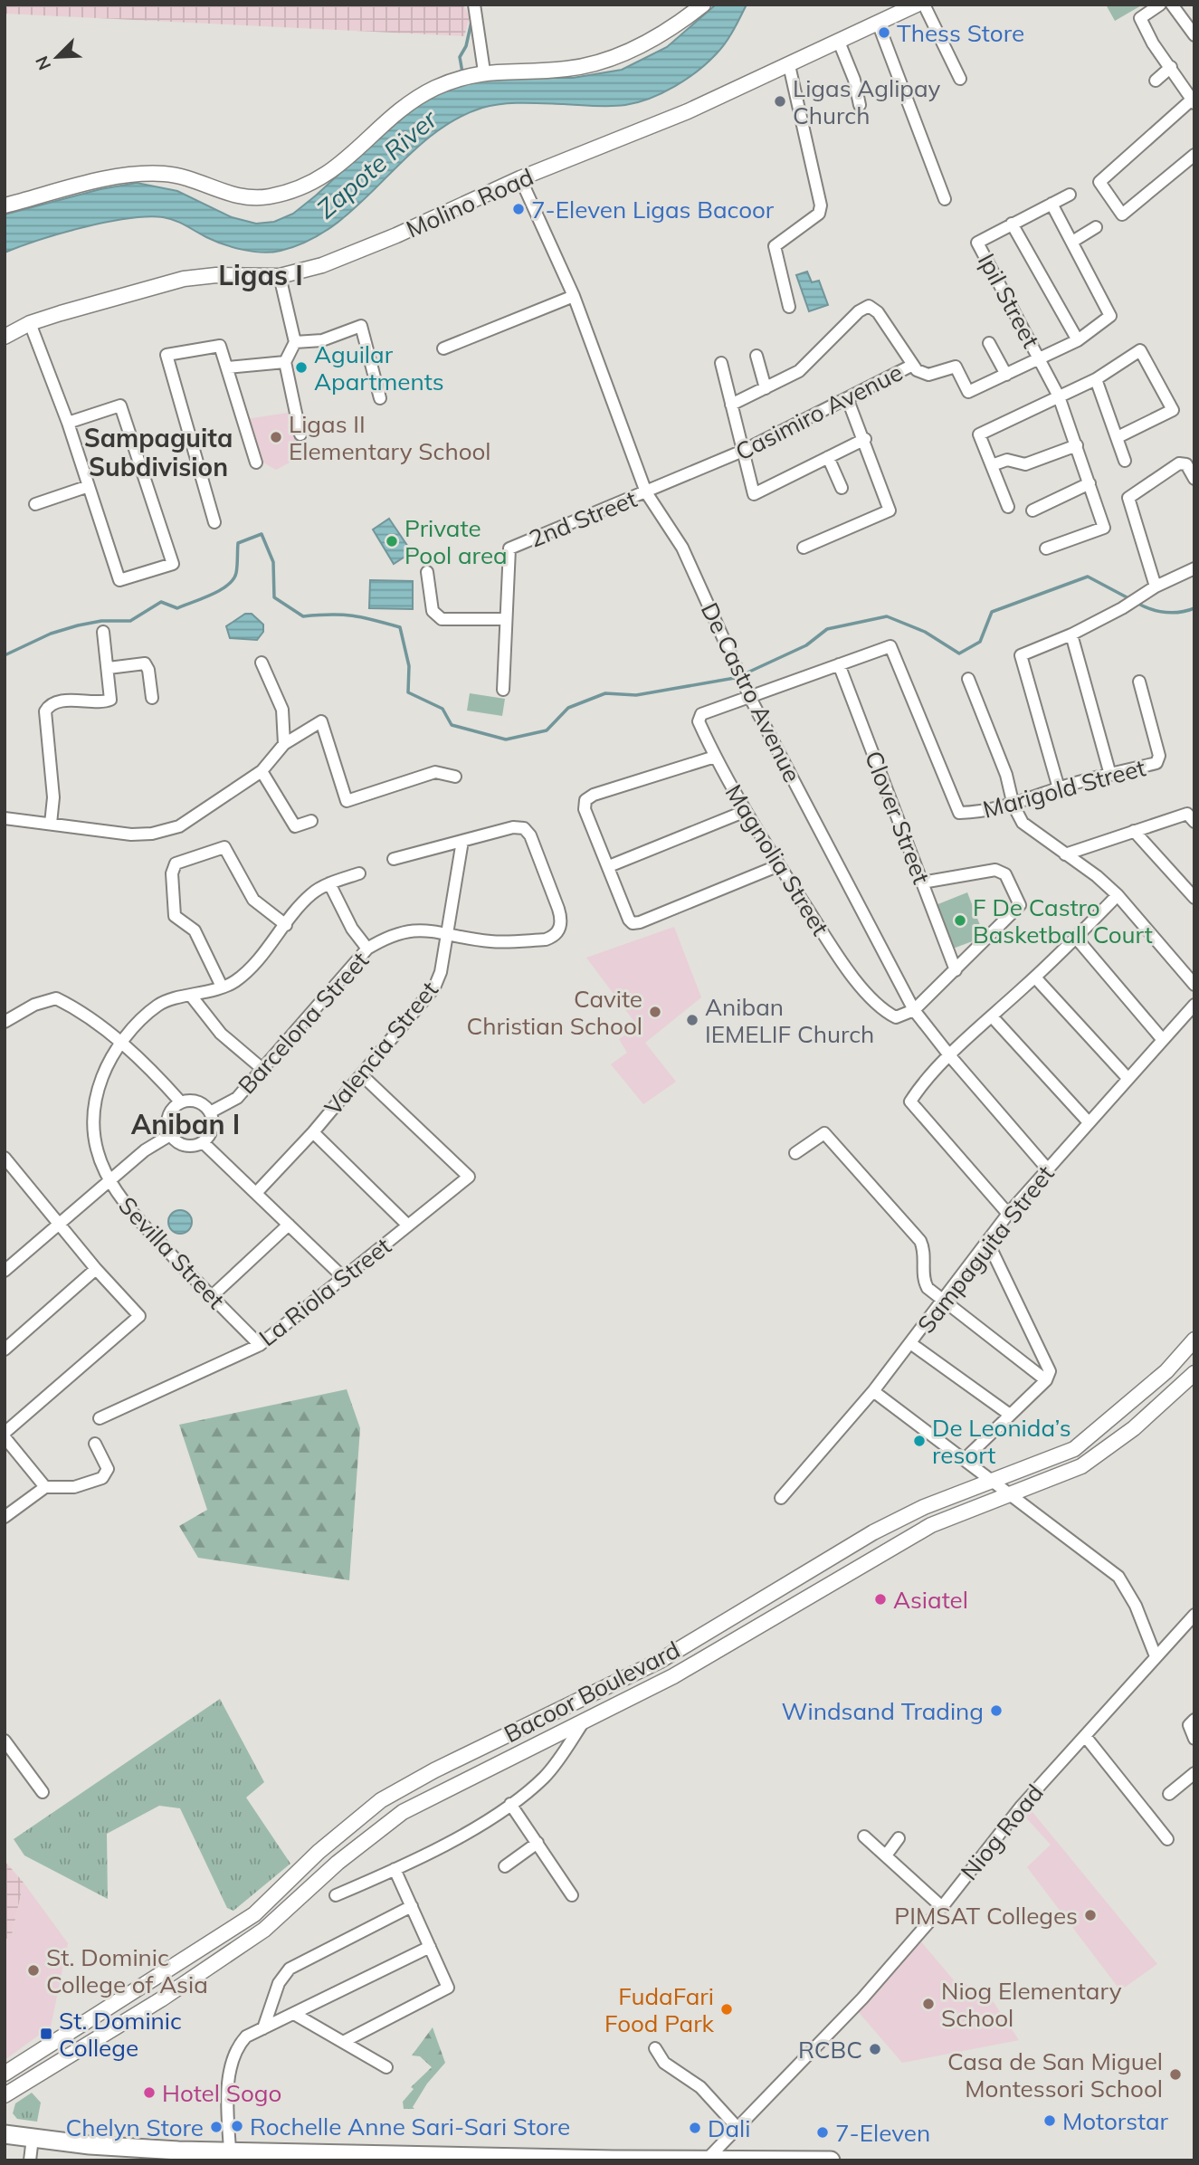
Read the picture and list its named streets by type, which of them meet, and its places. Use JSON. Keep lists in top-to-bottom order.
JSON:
{
  "streets": {
    "main road": ["Molino Road", "Bacoor Boulevard"],
    "street": [
      "Ipil Street",
      "Casimiro Avenue",
      "2nd Street",
      "De Castro Avenue",
      "Marigold Street",
      "Clover Street",
      "Magnolia Street",
      "Barcelona Street",
      "Valencia Street",
      "Sampaguita Street",
      "Sevilla Street",
      "La Riola Street",
      "Niog Road"
    ]
  },
  "crossings": [
    ["Molino Road", "De Castro Avenue"],
    ["Ipil Street", "Casimiro Avenue"],
    ["Casimiro Avenue", "2nd Street"],
    ["Casimiro Avenue", "De Castro Avenue"],
    ["2nd Street", "De Castro Avenue"],
    ["De Castro Avenue", "Marigold Street"],
    ["De Castro Avenue", "Magnolia Street"],
    ["De Castro Avenue", "Sampaguita Street"],
    ["Marigold Street", "Clover Street"],
    ["Marigold Street", "Magnolia Street"],
    ["Barcelona Street", "Valencia Street"],
    ["Valencia Street", "La Riola Street"],
    ["Sevilla Street", "La Riola Street"]
  ],
  "districts": ["Ligas I", "Sampaguita Subdivision", "Aniban I"],
  "water": ["Zapote River"],
  "places": {
    "other": [
      "Thess Store",
      "Ligas Aglipay Church",
      "7-Eleven Ligas Bacoor",
      "Aguilar Apartments",
      "Ligas II Elementary School",
      "Private Pool area",
      "F De Castro Basketball Court",
      "Cavite Christian School",
      "Aniban IEMELIF Church",
      "De Leonida’s resort",
      "Asiatel",
      "Windsand Trading",
      "PIMSAT Colleges",
      "St. Dominic College of Asia",
      "Niog Elementary School",
      "FudaFari Food Park",
      "RCBC",
      "Casa de San Miguel Montessori School",
      "Hotel Sogo",
      "Motorstar",
      "Rochelle Anne Sari-Sari Store",
      "Chelyn Store",
      "Dali",
      "7-Eleven"
    ],
    "transit": ["St. Dominic College"]
  },
  "north": "bottom left"
}
